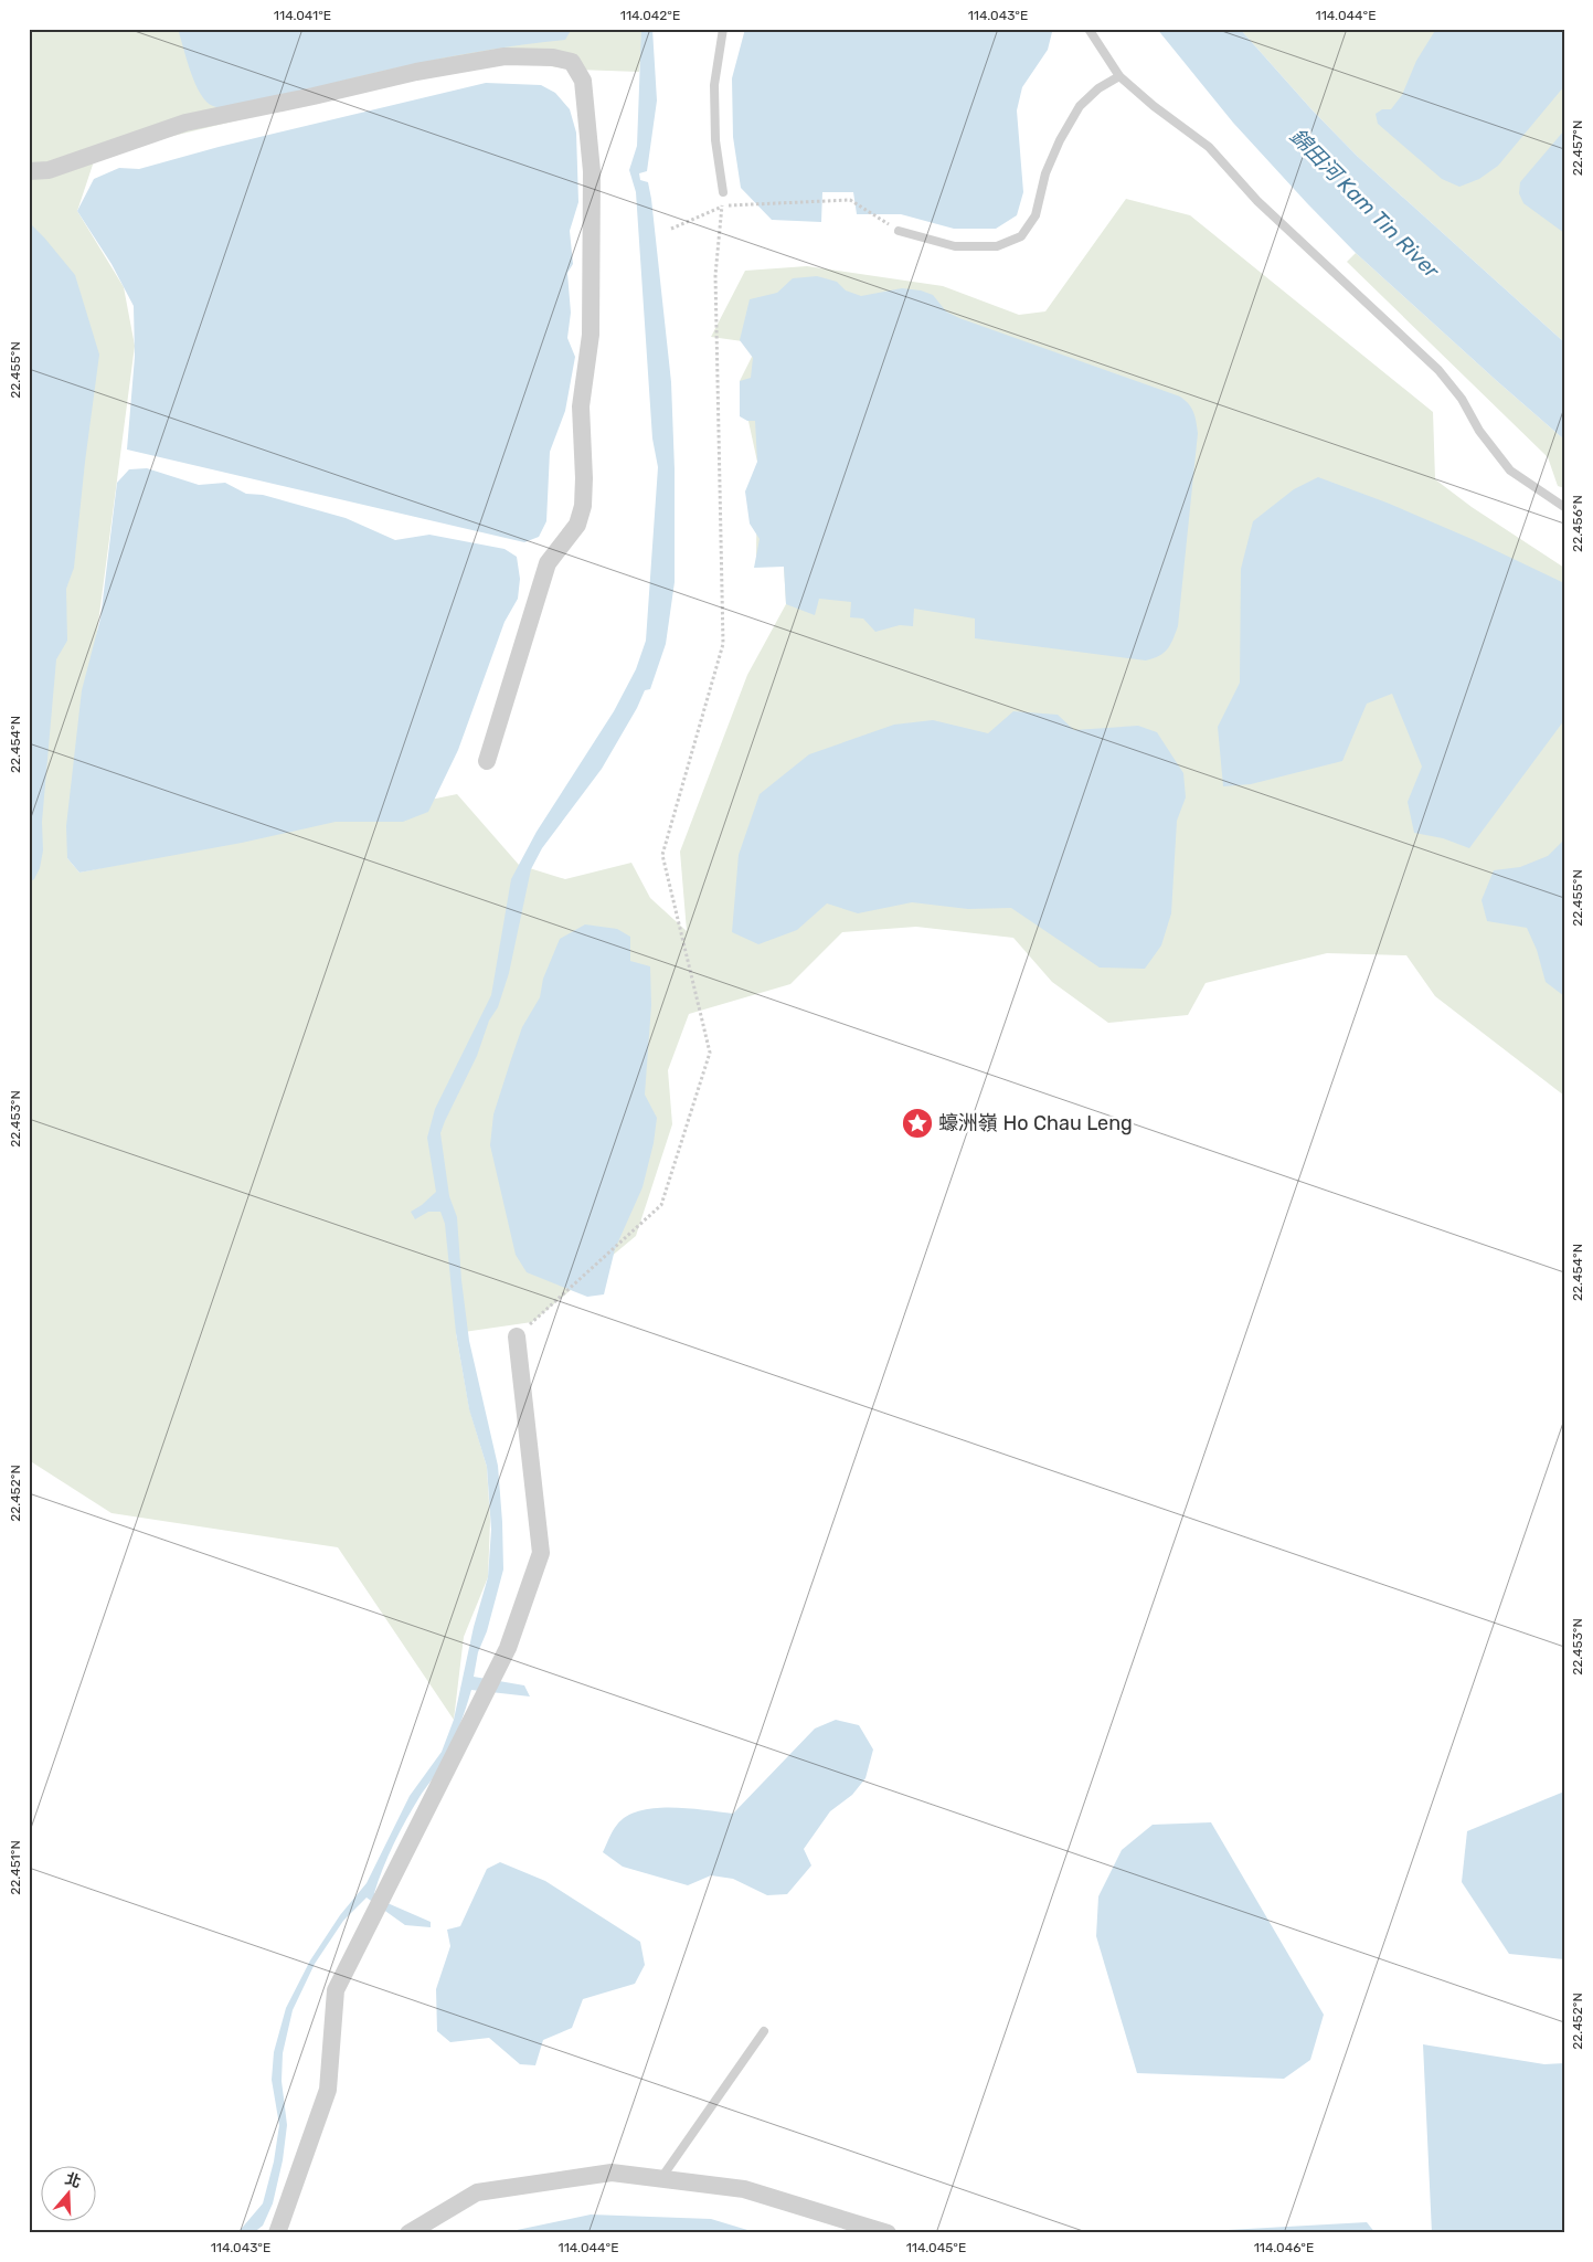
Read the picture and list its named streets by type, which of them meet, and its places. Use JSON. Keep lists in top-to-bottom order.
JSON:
{
  "water": ["錦田河 Kam Tin River"],
  "places": {
    "place": ["蠔洲嶺 Ho Chau Leng"]
  },
  "north": "top",
  "coordinates": [
    "114.041°E",
    "114.042°E",
    "114.043°E",
    "114.044°E",
    "22.457°N",
    "22.455°N",
    "22.456°N",
    "22.454°N",
    "22.453°N",
    "22.452°N",
    "22.451°N",
    "114.045°E",
    "114.046°E"
  ]
}
